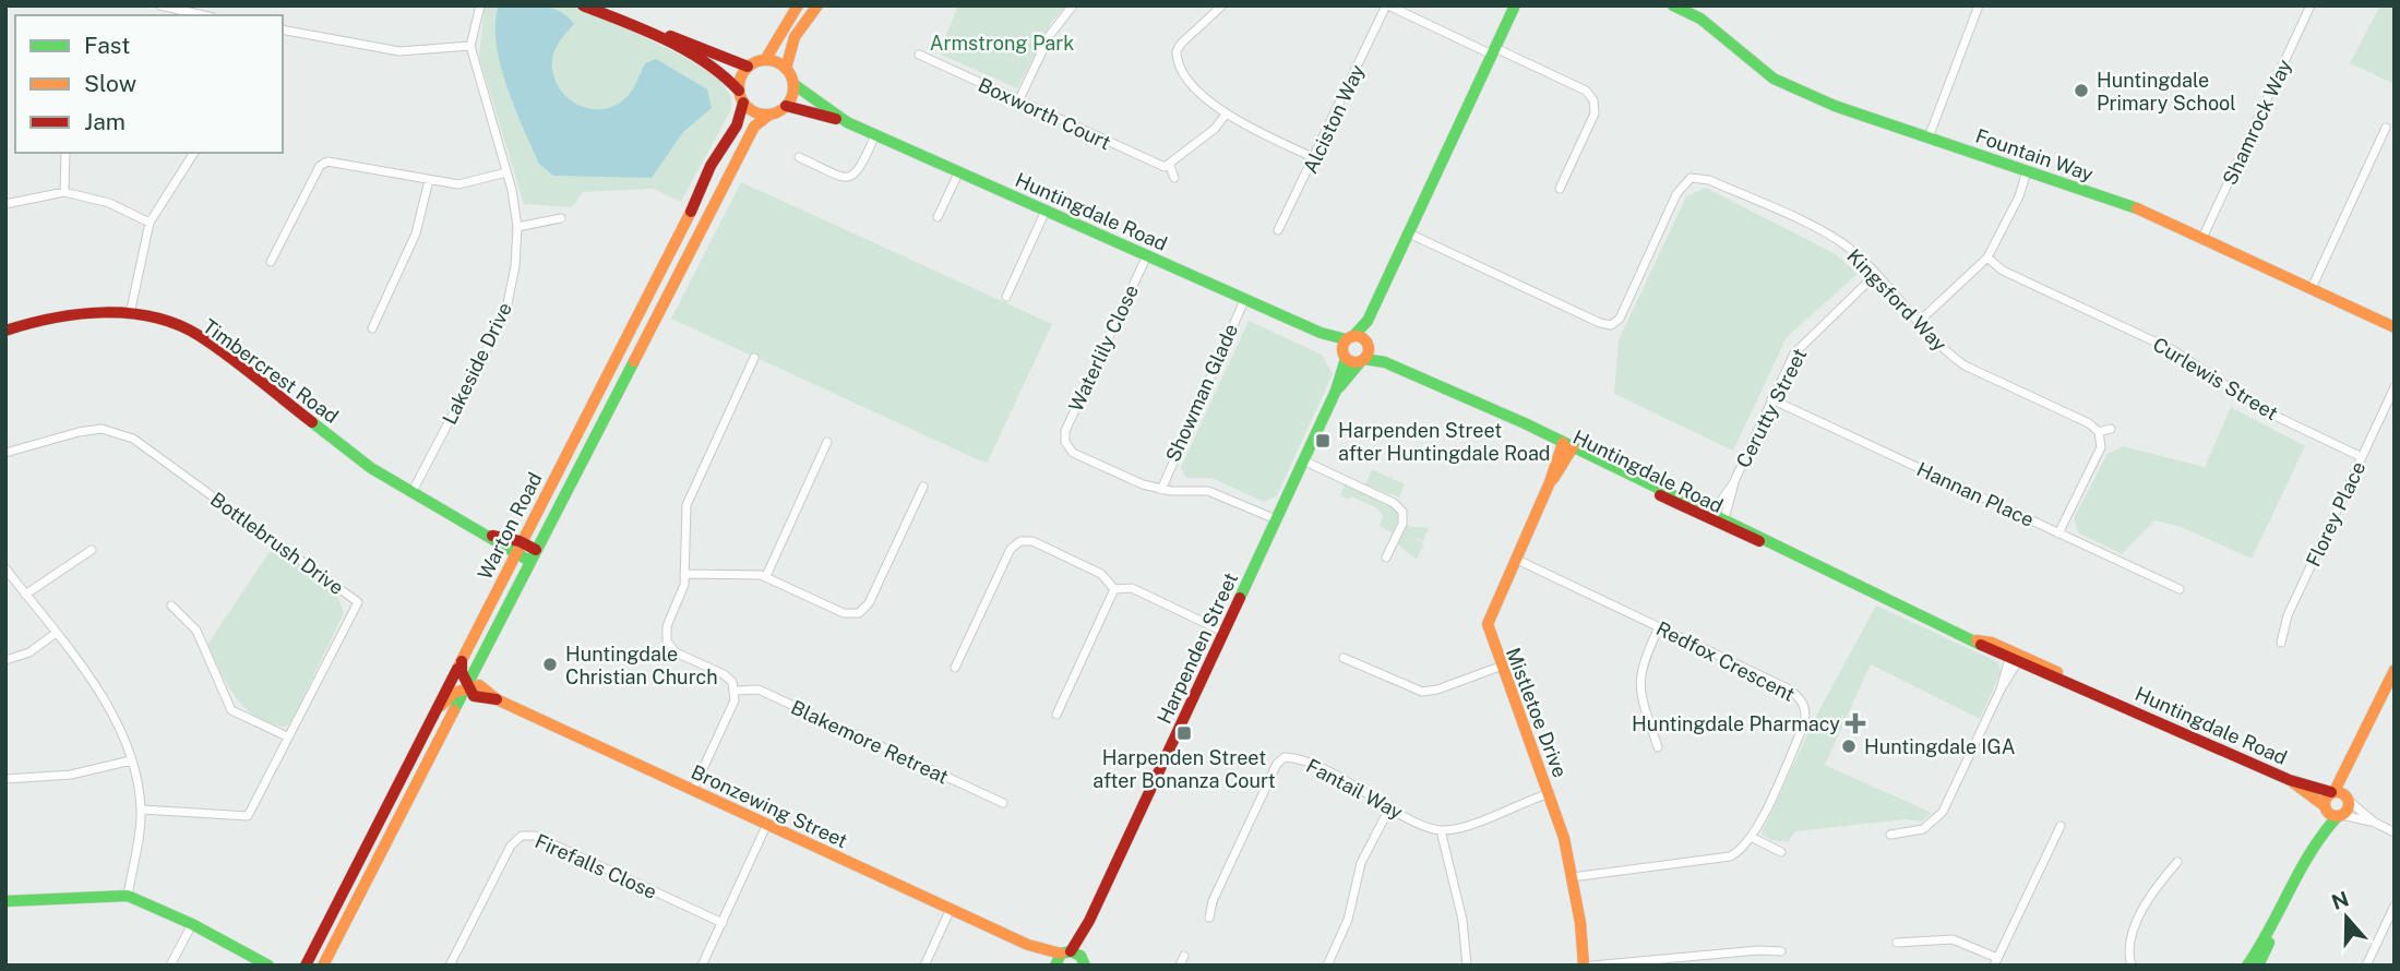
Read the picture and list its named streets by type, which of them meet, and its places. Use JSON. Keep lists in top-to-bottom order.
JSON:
{
  "streets": {
    "street": [
      "Boxworth Court",
      "Alciston Way",
      "Shamrock Way",
      "Fountain Way",
      "Huntingdale Road",
      "Kingsford Way",
      "Waterlily Close",
      "Lakeside Drive",
      "Timbercrest Road",
      "Curlewis Street",
      "Showman Glade",
      "Cerutty Street",
      "Hannan Place",
      "Florey Place",
      "Warton Road",
      "Bottlebrush Drive",
      "Harpenden Street",
      "Redfox Crescent",
      "Mistletoe Drive",
      "Blakemore Retreat",
      "Fantail Way",
      "Bronzewing Street",
      "Firefalls Close"
    ]
  },
  "crossings": [
    ["Shamrock Way", "Fountain Way"],
    ["Huntingdale Road", "Waterlily Close"],
    ["Huntingdale Road", "Showman Glade"],
    ["Huntingdale Road", "Cerutty Street"],
    ["Huntingdale Road", "Warton Road"],
    ["Huntingdale Road", "Harpenden Street"],
    ["Huntingdale Road", "Mistletoe Drive"],
    ["Kingsford Way", "Cerutty Street"],
    ["Lakeside Drive", "Timbercrest Road"],
    ["Timbercrest Road", "Warton Road"],
    ["Curlewis Street", "Florey Place"],
    ["Cerutty Street", "Hannan Place"],
    ["Warton Road", "Bronzewing Street"],
    ["Harpenden Street", "Bronzewing Street"],
    ["Redfox Crescent", "Mistletoe Drive"]
  ],
  "parks": ["Armstrong Park"],
  "places": {
    "other": ["Huntingdale Primary School", "Huntingdale Christian Church", "Huntingdale IGA"],
    "transit": ["Harpenden Street after Huntingdale Road", "Harpenden Street after Bonanza Court"],
    "health": ["Huntingdale Pharmacy"]
  },
  "legend": ["Fast", "Slow", "Jam"],
  "north": "top"
}
